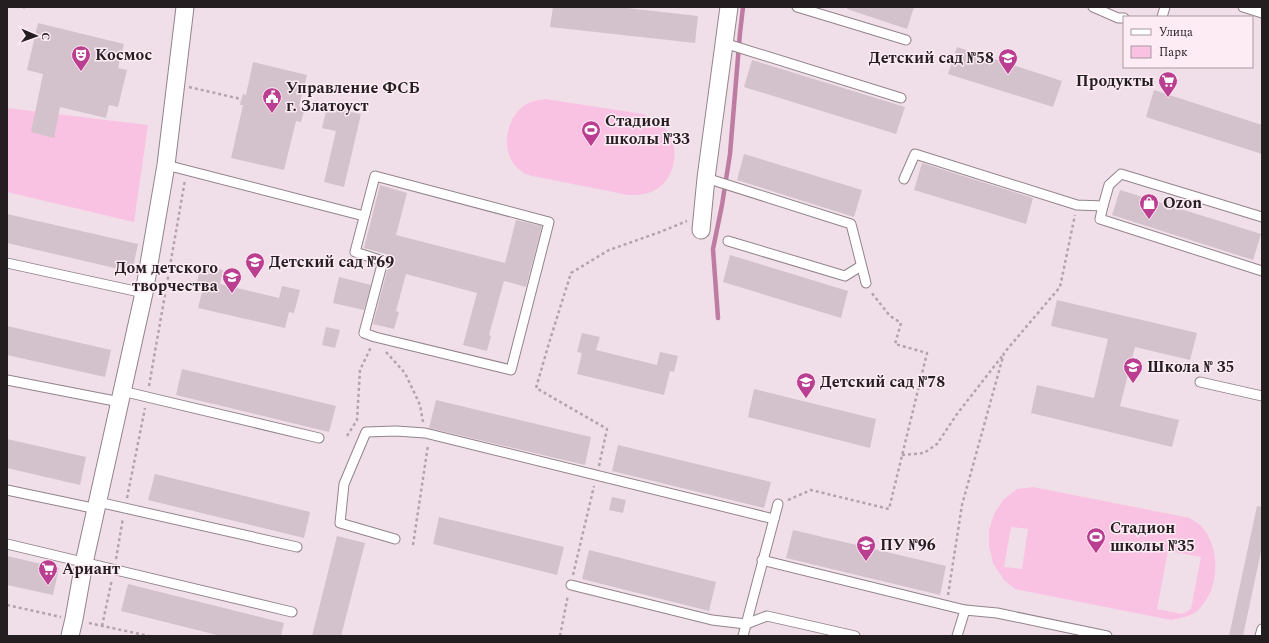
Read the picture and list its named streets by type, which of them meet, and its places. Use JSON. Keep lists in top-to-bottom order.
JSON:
{
  "places": {
    "theatre": ["Космос"],
    "school or university": [
      "Детский сад №58",
      "Детский сад №69",
      "Дом детского творчества",
      "Школа № 35",
      "Детский сад №78",
      "ПУ №96"
    ],
    "supermarket": ["Продукты", "Ариант"],
    "public building": ["Управление ФСБ г. Златоуст"],
    "sports": ["Стадион школы №33", "Стадион школы №35"],
    "shop": ["Ozon"]
  },
  "legend": ["Улица", "Парк"],
  "north": "right"
}
